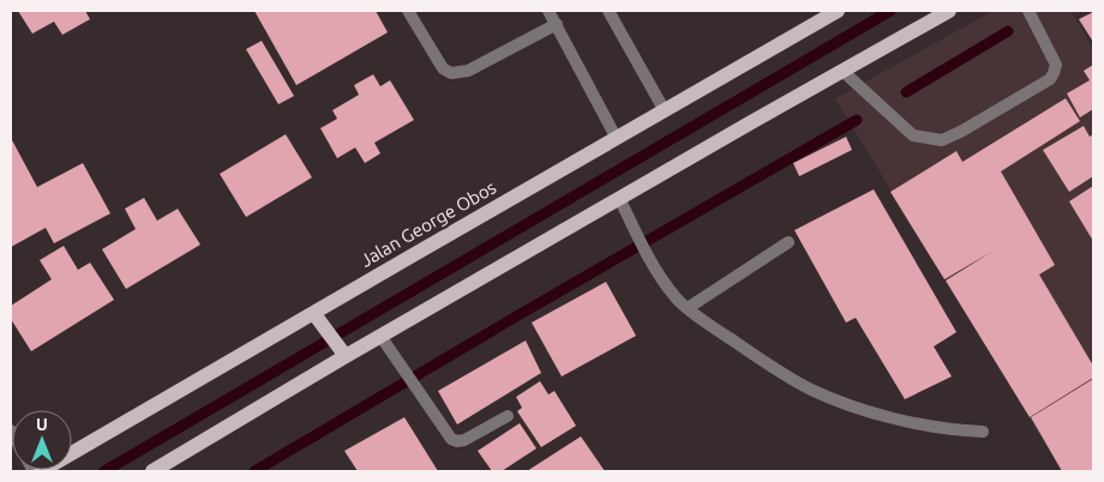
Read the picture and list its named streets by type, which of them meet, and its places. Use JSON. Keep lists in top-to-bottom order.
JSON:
{
  "streets": {
    "main road": ["Jalan George Obos"]
  },
  "north": "top"
}
